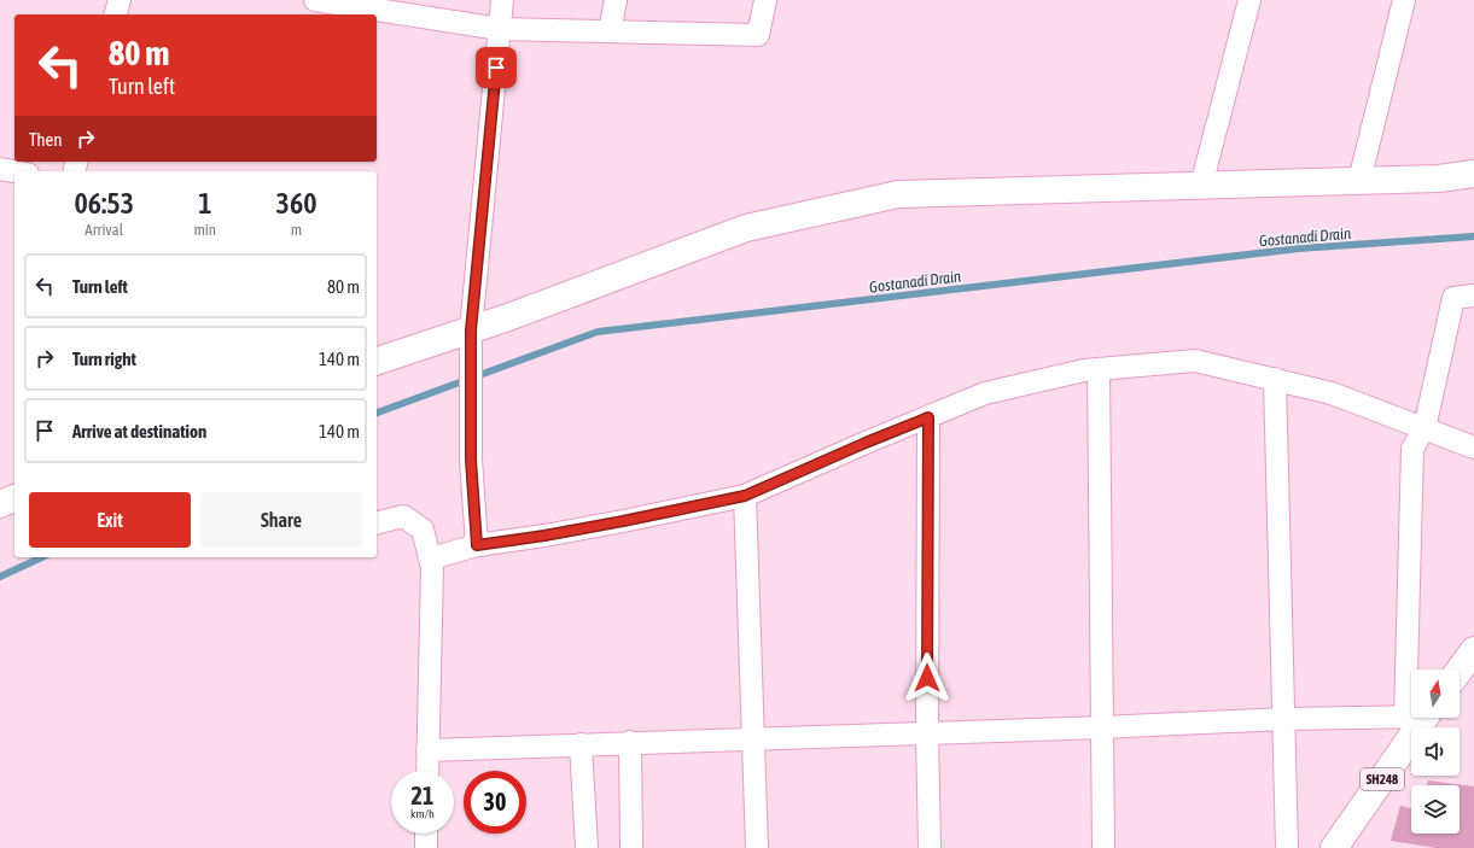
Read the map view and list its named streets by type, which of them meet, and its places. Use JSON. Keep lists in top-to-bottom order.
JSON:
{
  "streets": {
    "street": ["SH248"]
  },
  "water": ["Gostanadi Drain"],
  "north": "top",
  "page": {
    "turn": ["80 m", "Turn left"],
    "then": "Then",
    "eta": [
      "06:53",
      "Arrival",
      "1",
      "min",
      "360",
      "m"
    ],
    "list": [
      {
        "name": "Turn left",
        "value": "80 m"
      },
      {
        "name": "Turn right",
        "value": "140 m"
      },
      {
        "name": "Arrive at destination",
        "value": "140 m"
      }
    ],
    "buttons": ["Exit", "Share"],
    "speed": "21 km/h",
    "limit": "30"
  }
}
